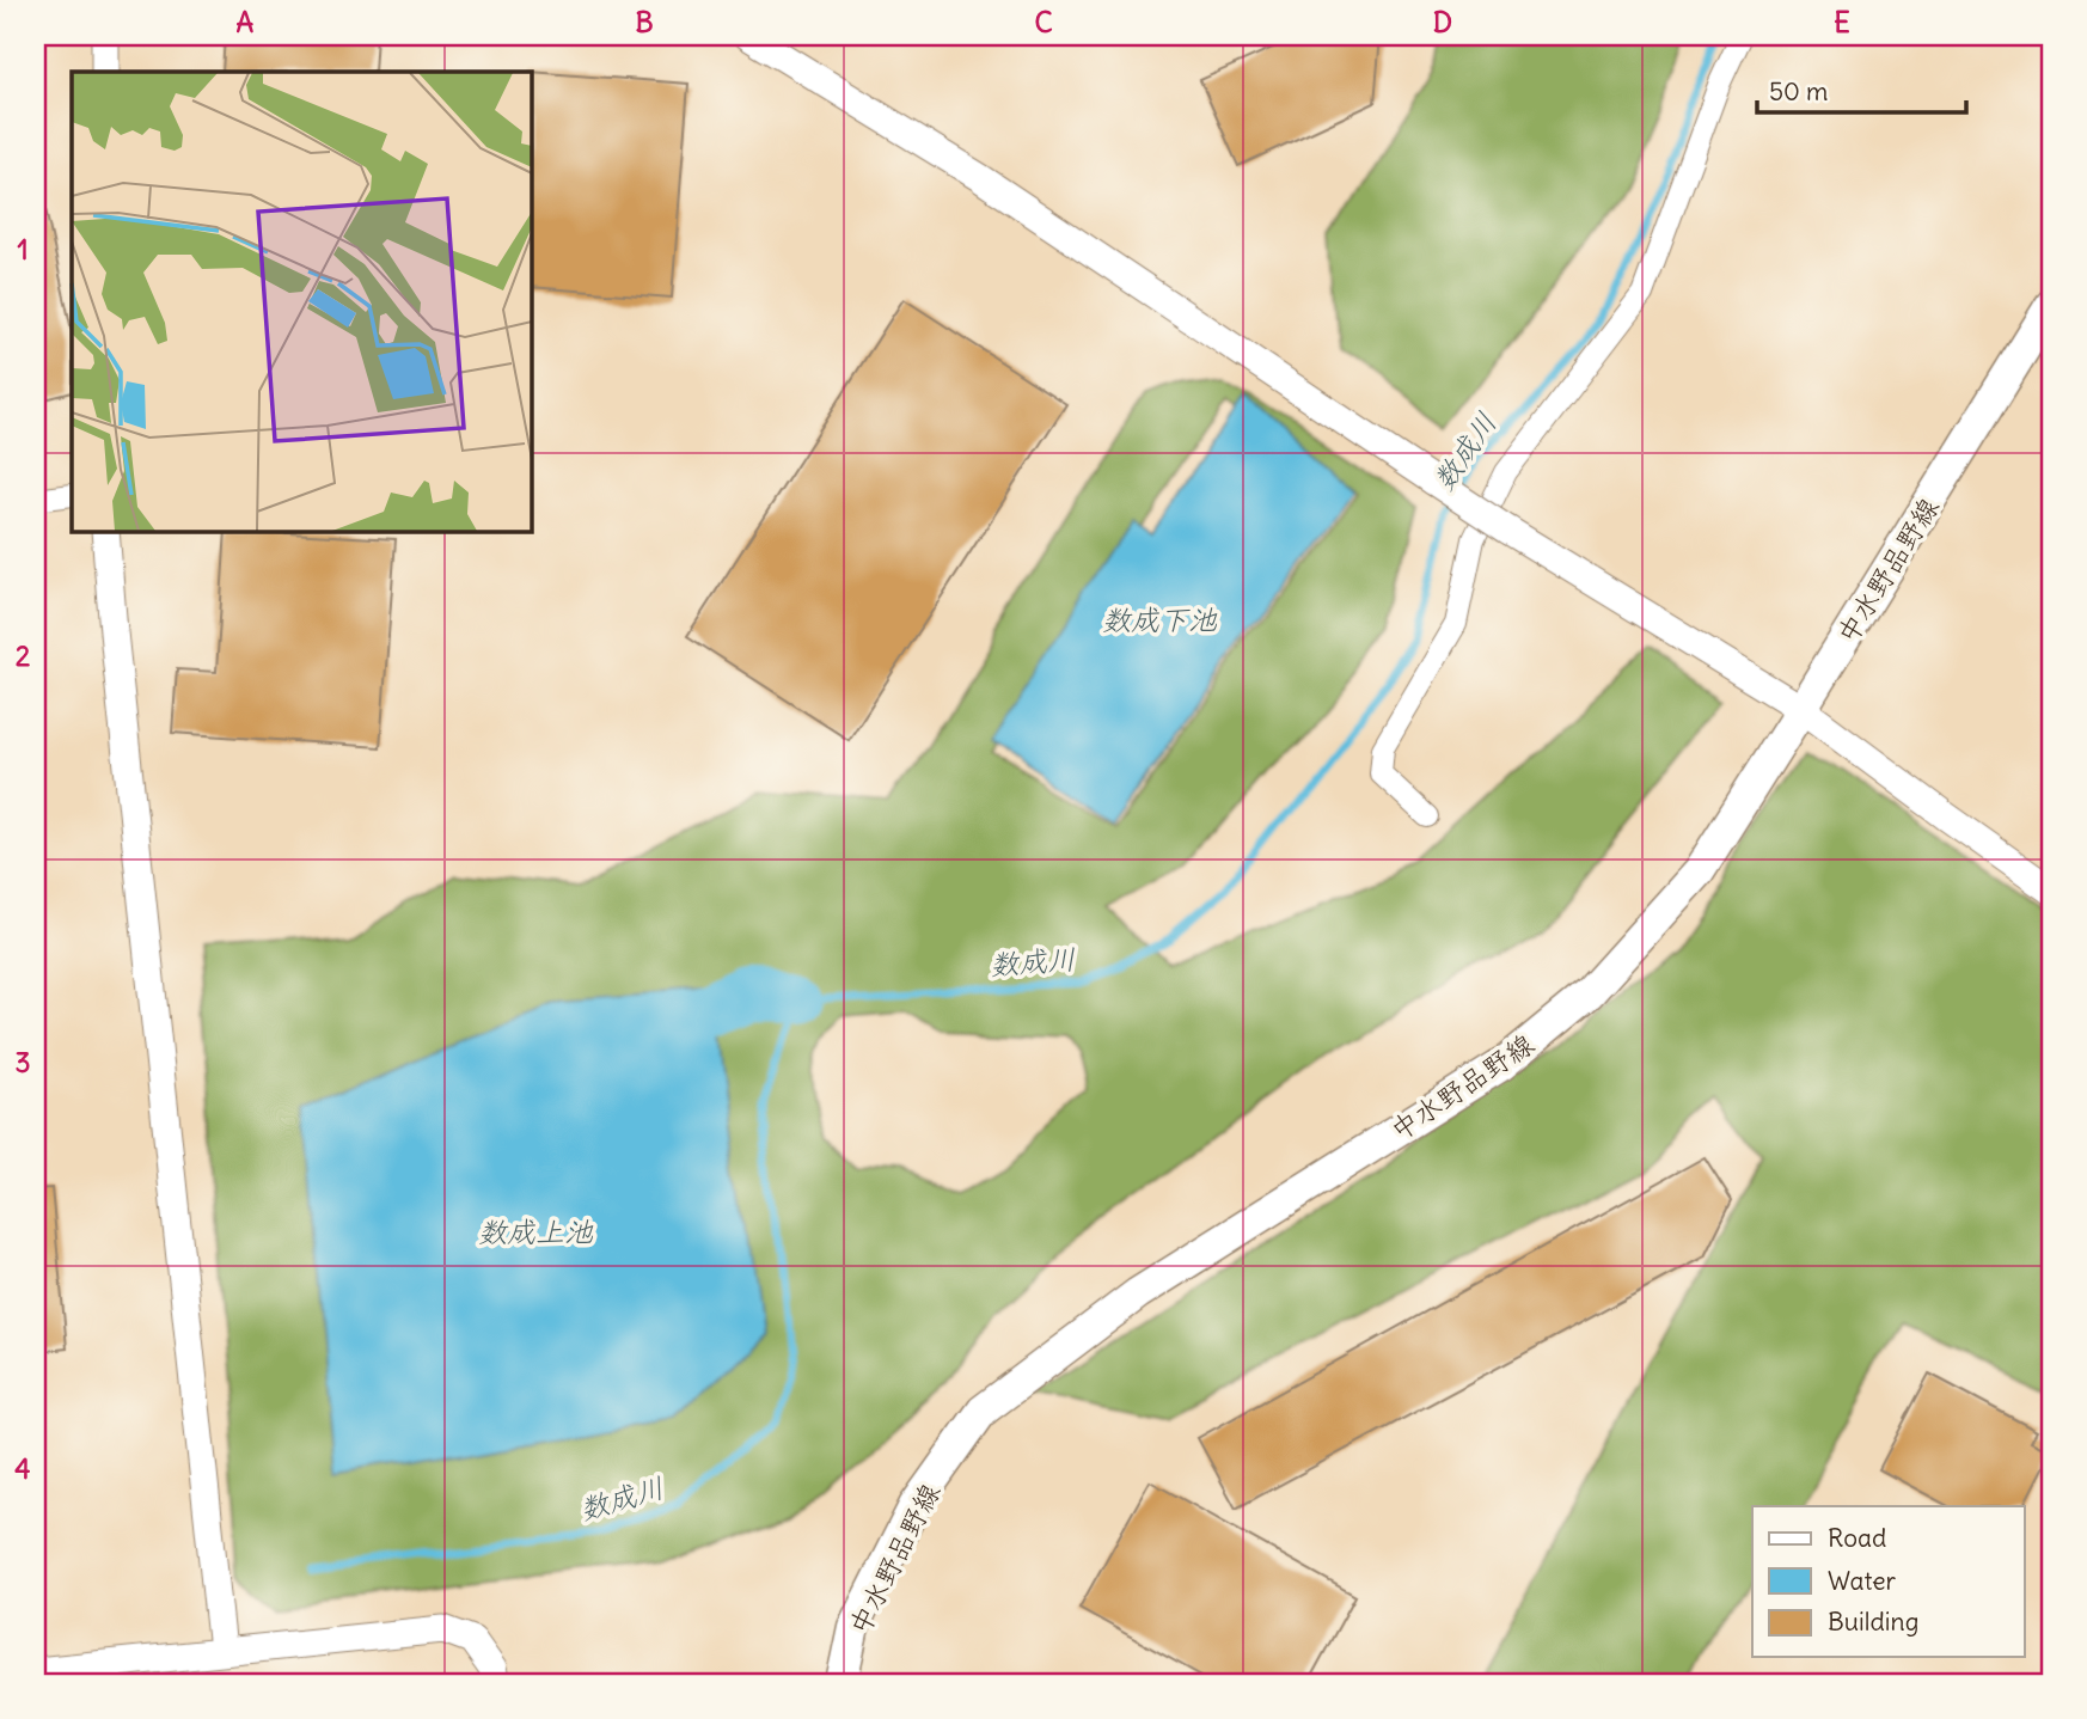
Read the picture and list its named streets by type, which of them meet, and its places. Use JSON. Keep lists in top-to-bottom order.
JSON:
{
  "streets": {
    "main road": ["中水野品野線"]
  },
  "water": ["数成川", "数成下池", "数成上池"],
  "legend": ["Road", "Water", "Building"],
  "scale_bar": "50 m",
  "grid": {
    "columns": [
      "A",
      "B",
      "C",
      "D",
      "E"
    ],
    "rows": [
      "1",
      "2",
      "3",
      "4"
    ]
  }
}
